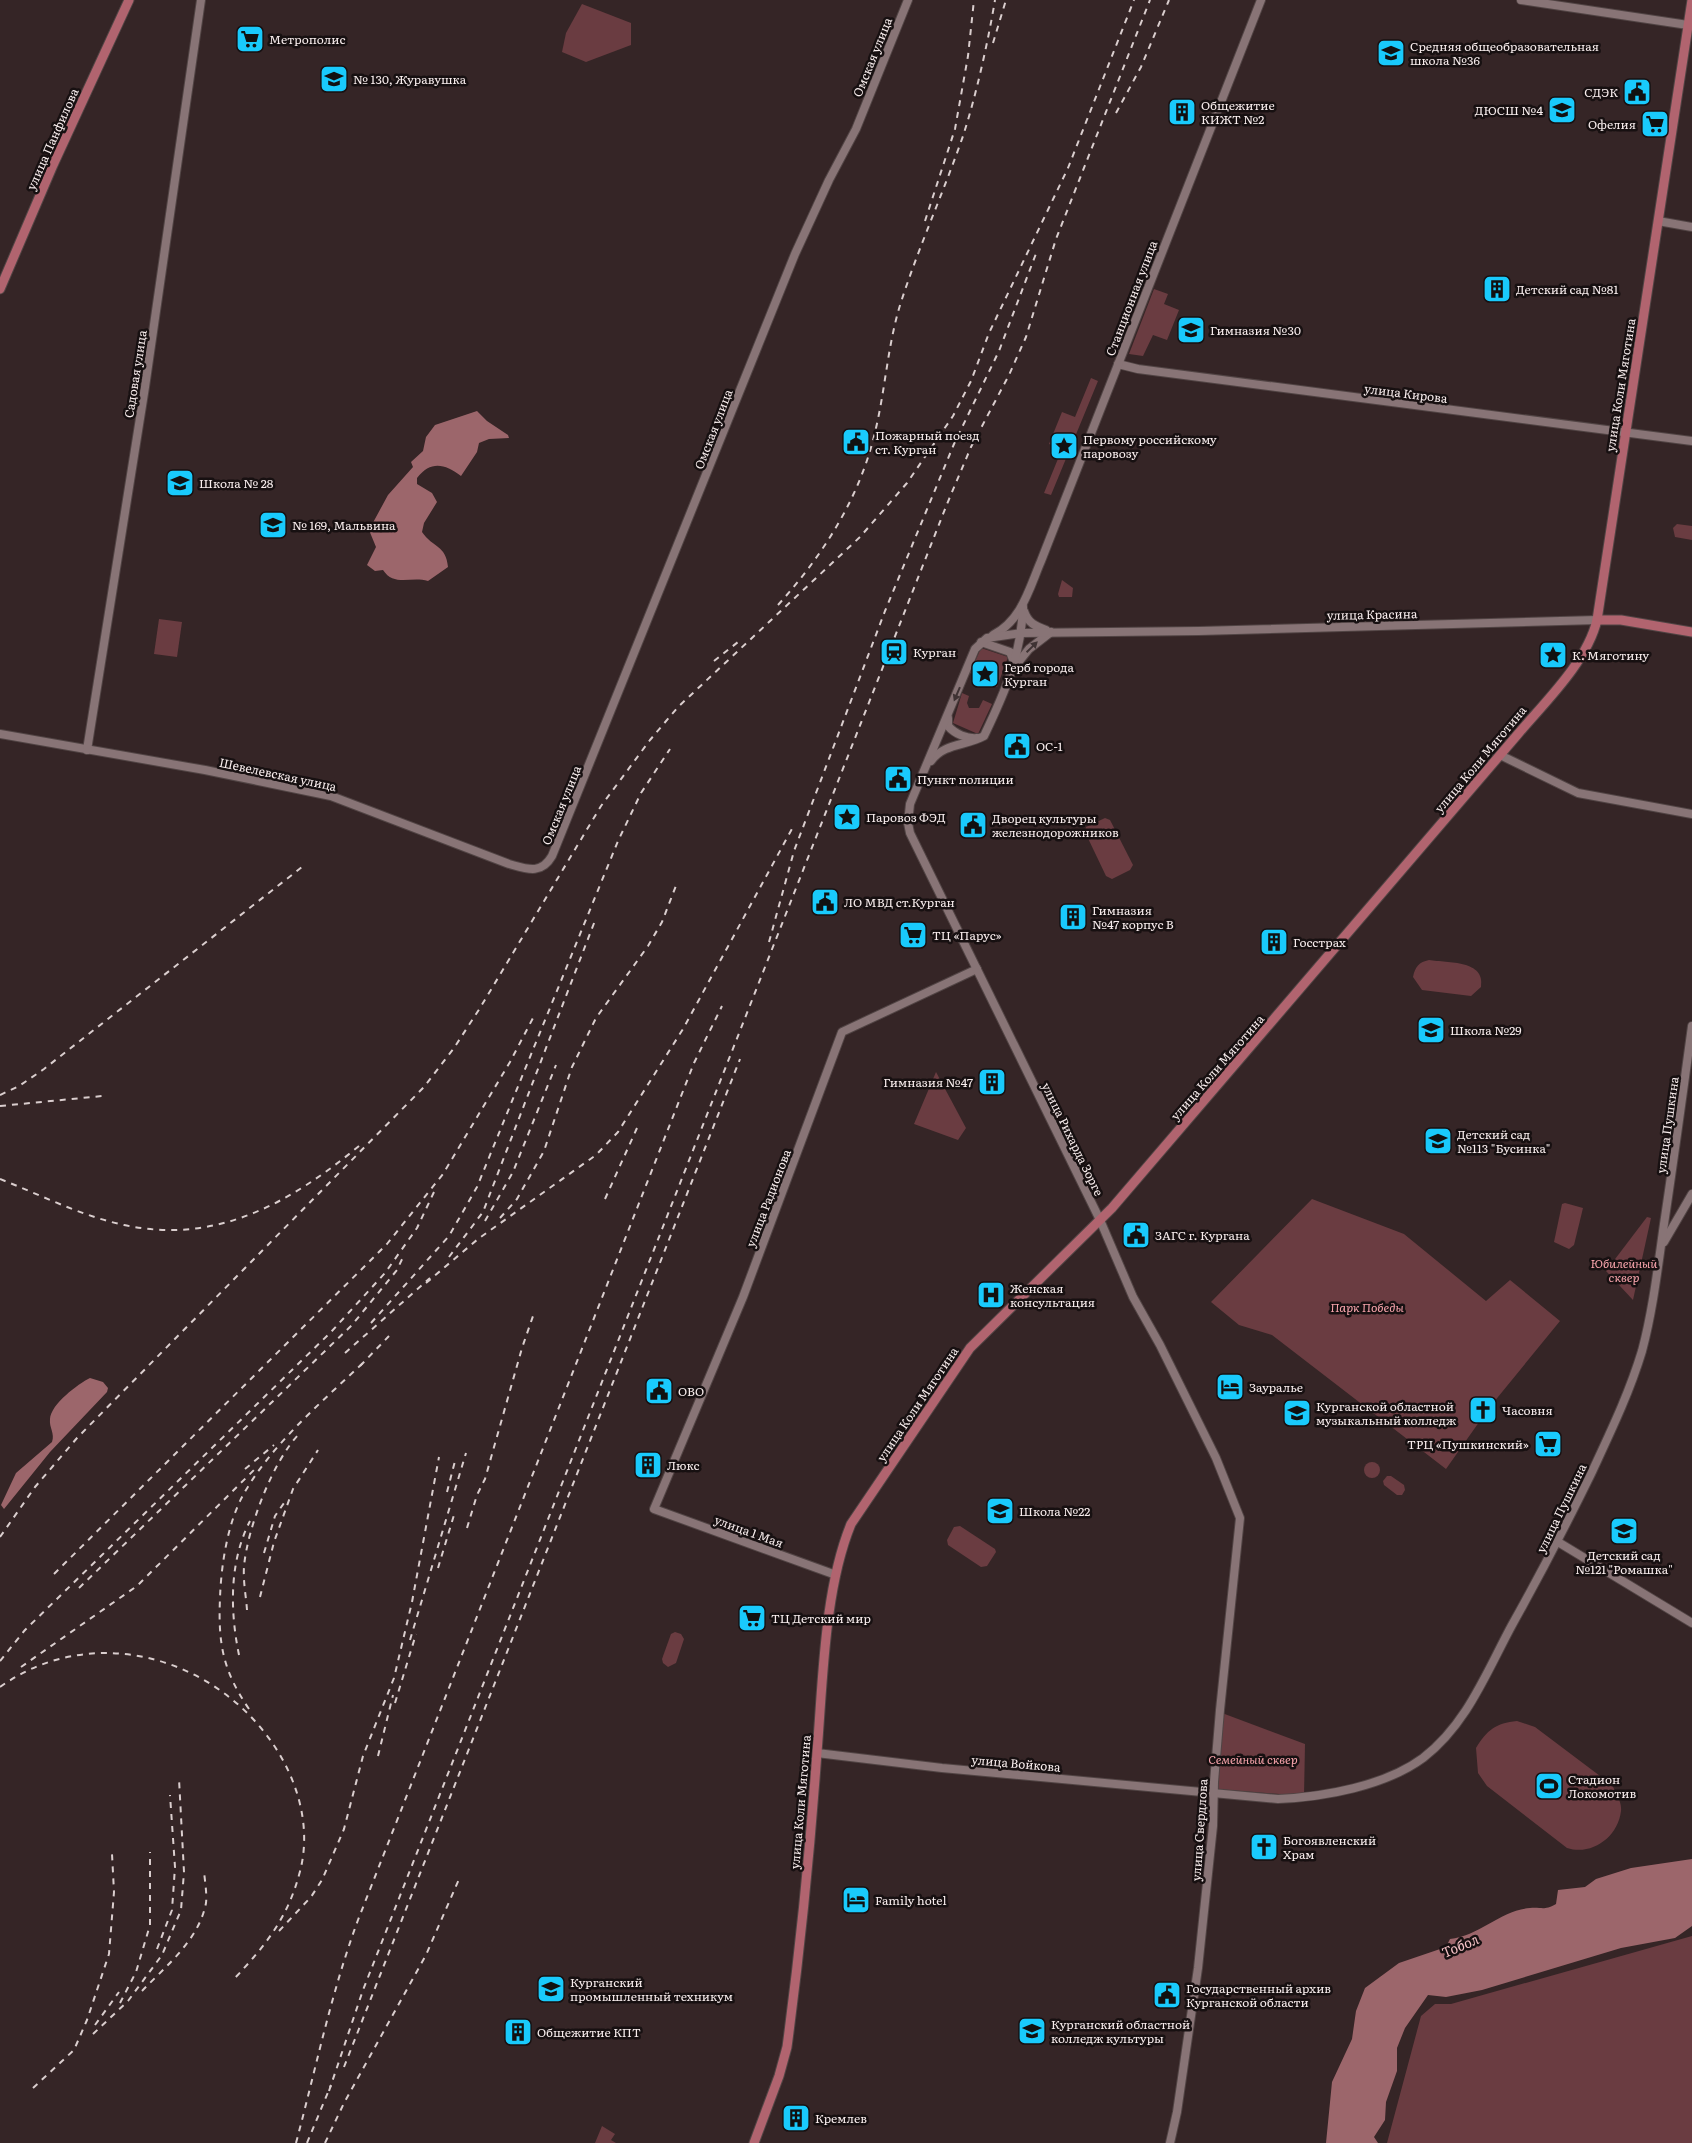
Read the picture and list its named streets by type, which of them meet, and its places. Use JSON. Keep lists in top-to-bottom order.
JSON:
{
  "streets": {
    "main road": [
      "Омская улица",
      "улица Панфилова",
      "Станционная улица",
      "Садовая улица",
      "улица Коли Мяготина",
      "улица Кирова",
      "улица Красина",
      "Шевелевская улица",
      "улица Пушкина",
      "улица Рихарда Зорге",
      "улица Радионова",
      "улица 1 Мая",
      "улица Войкова",
      "улица Свердлова"
    ]
  },
  "crossings": [
    ["Омская улица", "Шевелевская улица"],
    ["Станционная улица", "улица Кирова"],
    ["Станционная улица", "улица Красина"],
    ["Станционная улица", "улица Рихарда Зорге"],
    ["Садовая улица", "Шевелевская улица"],
    ["улица Коли Мяготина", "улица Кирова"],
    ["улица Коли Мяготина", "улица Красина"],
    ["улица Коли Мяготина", "улица Рихарда Зорге"],
    ["улица Коли Мяготина", "улица 1 Мая"],
    ["улица Коли Мяготина", "улица Войкова"],
    ["улица Пушкина", "улица Войкова"],
    ["улица Пушкина", "улица Свердлова"],
    ["улица Рихарда Зорге", "улица Радионова"],
    ["улица Рихарда Зорге", "улица Свердлова"],
    ["улица Радионова", "улица 1 Мая"],
    ["улица Войкова", "улица Свердлова"]
  ],
  "water": ["Тобол"],
  "parks": ["Юбилейный сквер", "Парк Победы", "Семейный сквер"],
  "places": {
    "supermarket": [
      "Метрополис",
      "Офелия",
      "ТЦ «Парус»",
      "ТРЦ «Пушкинский»",
      "ТЦ Детский мир"
    ],
    "school or university": [
      "Средняя общеобразовательная школа №36",
      "№ 130, Журавушка",
      "ДЮСШ №4",
      "Гимназия №30",
      "Школа № 28",
      "№ 169, Мальвина",
      "Школа №29",
      "Детский сад №113 \"Бусинка\"",
      "Курганской областной музыкальный колледж",
      "Школа №22",
      "Детский сад №121 \"Ромашка\"",
      "Курганский промышленный техникум",
      "Курганский областной колледж культуры"
    ],
    "public building": [
      "СДЭК",
      "Пожарный поезд ст. Курган",
      "ОС-1",
      "Пункт полиции",
      "Дворец культуры железнодорожников",
      "ЛО МВД ст.Курган",
      "ЗАГС г. Кургана",
      "OBO",
      "Государственный архив Курганской области"
    ],
    "building": [
      "Общежитие КИЖТ №2",
      "Детский сад №81",
      "Гимназия №47 корпус В",
      "Госстрах",
      "Гимназия №47",
      "Люкс",
      "Общежитие КПТ",
      "Кремлев"
    ],
    "place": [
      "Первому российскому паровозу",
      "К. Мяготину",
      "Герб города Курган",
      "Паровоз ФЭД"
    ],
    "station": ["Курган"],
    "hospital": ["Женская консультация"],
    "hotel": ["Зауралье", "Family hotel"],
    "church": ["Часовня", "Богоявленский Храм"],
    "sports": ["Стадион Локомотив"]
  }
}
